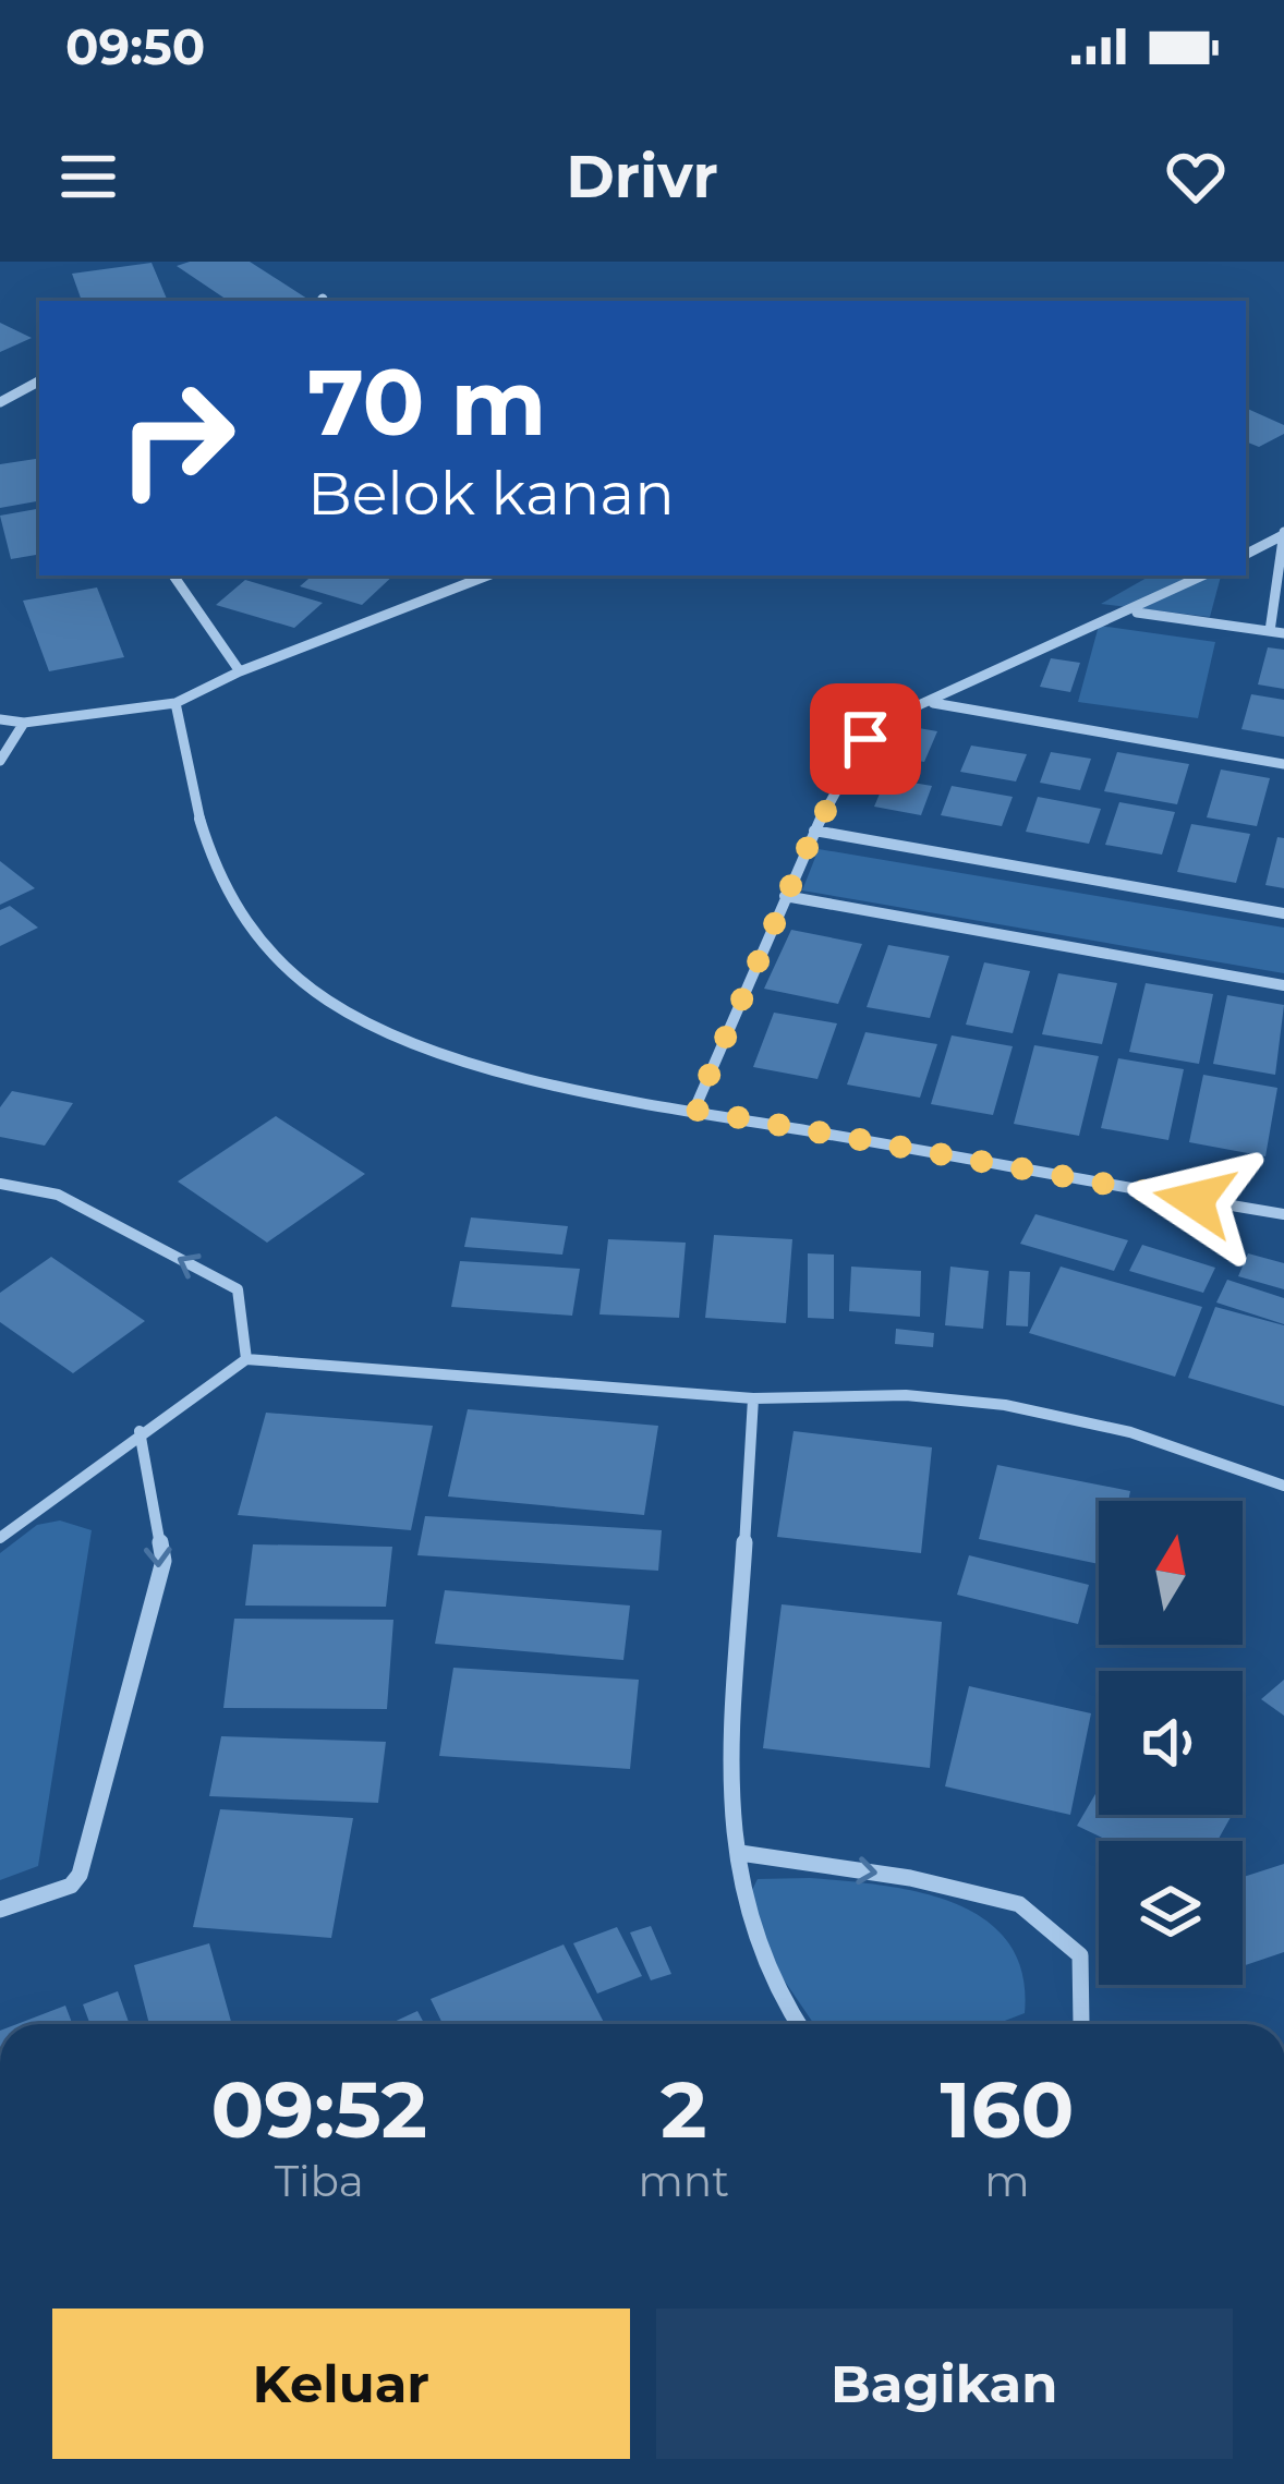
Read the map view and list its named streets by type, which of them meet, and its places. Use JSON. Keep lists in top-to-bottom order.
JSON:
{
  "north": "top",
  "page": {
    "status": "09:50",
    "header": "Drivr",
    "turn": ["70 m", "Belok kanan"],
    "eta": [
      "09:52",
      "Tiba",
      "2",
      "mnt",
      "160",
      "m"
    ],
    "buttons": ["Keluar", "Bagikan"]
  }
}
